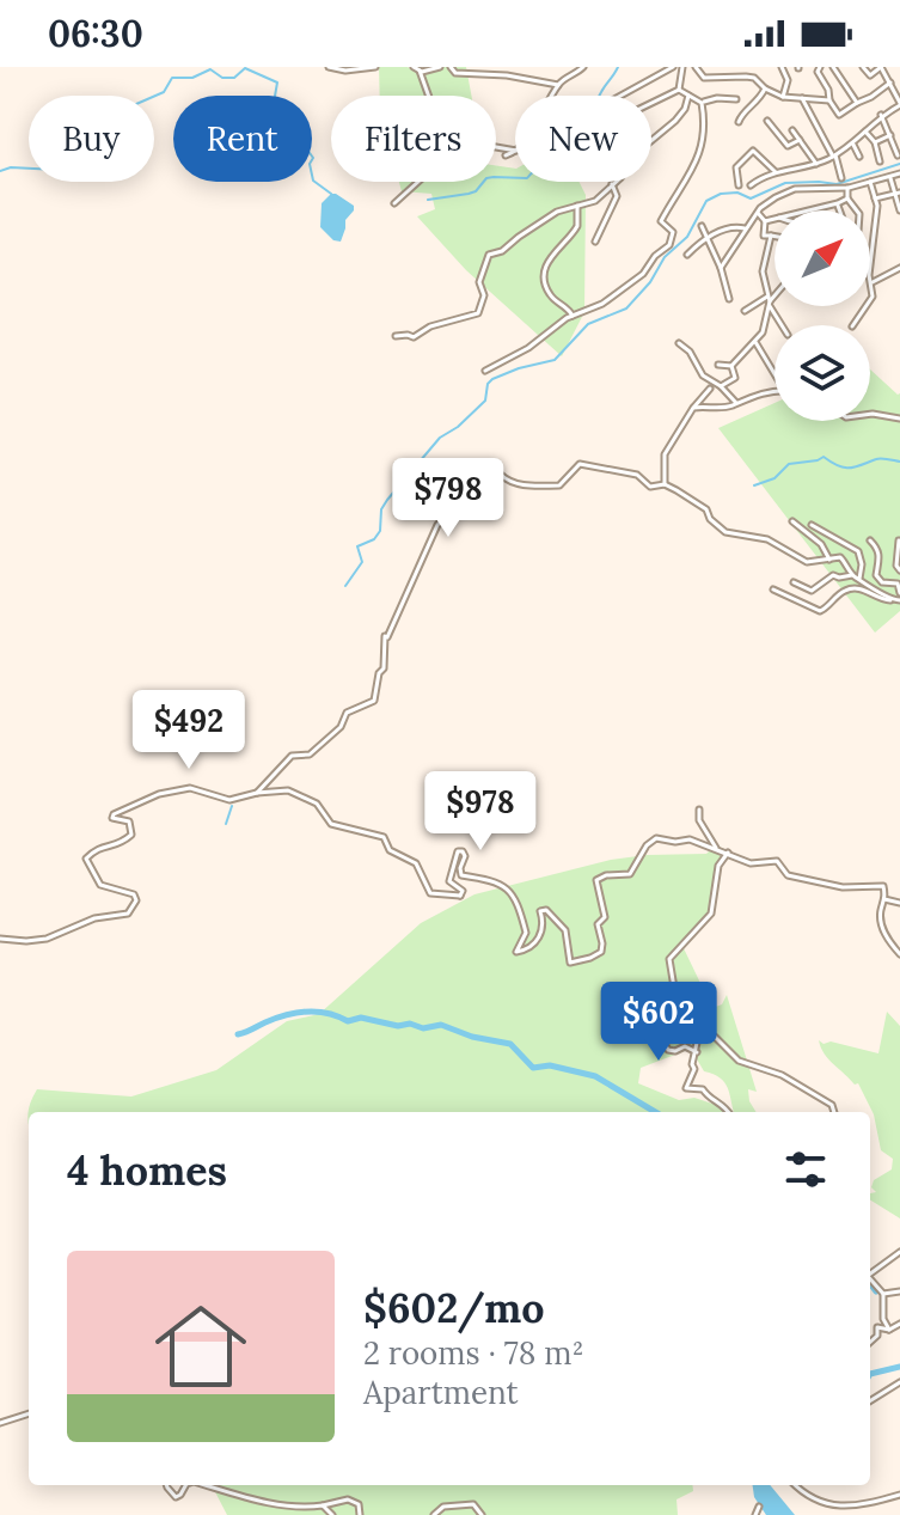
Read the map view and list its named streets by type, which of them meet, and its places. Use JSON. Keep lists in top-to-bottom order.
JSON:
{
  "north": "top right",
  "page": {
    "status": "06:30",
    "chip": [
      "Buy",
      "Rent",
      "Filters",
      "New"
    ],
    "price": [
      "$798",
      "$492",
      "$978",
      "$602"
    ],
    "heading": "4 homes",
    "list": [
      {
        "name": "$602/mo",
        "note": "2 rooms · 78 m² · Apartment"
      }
    ]
  }
}
